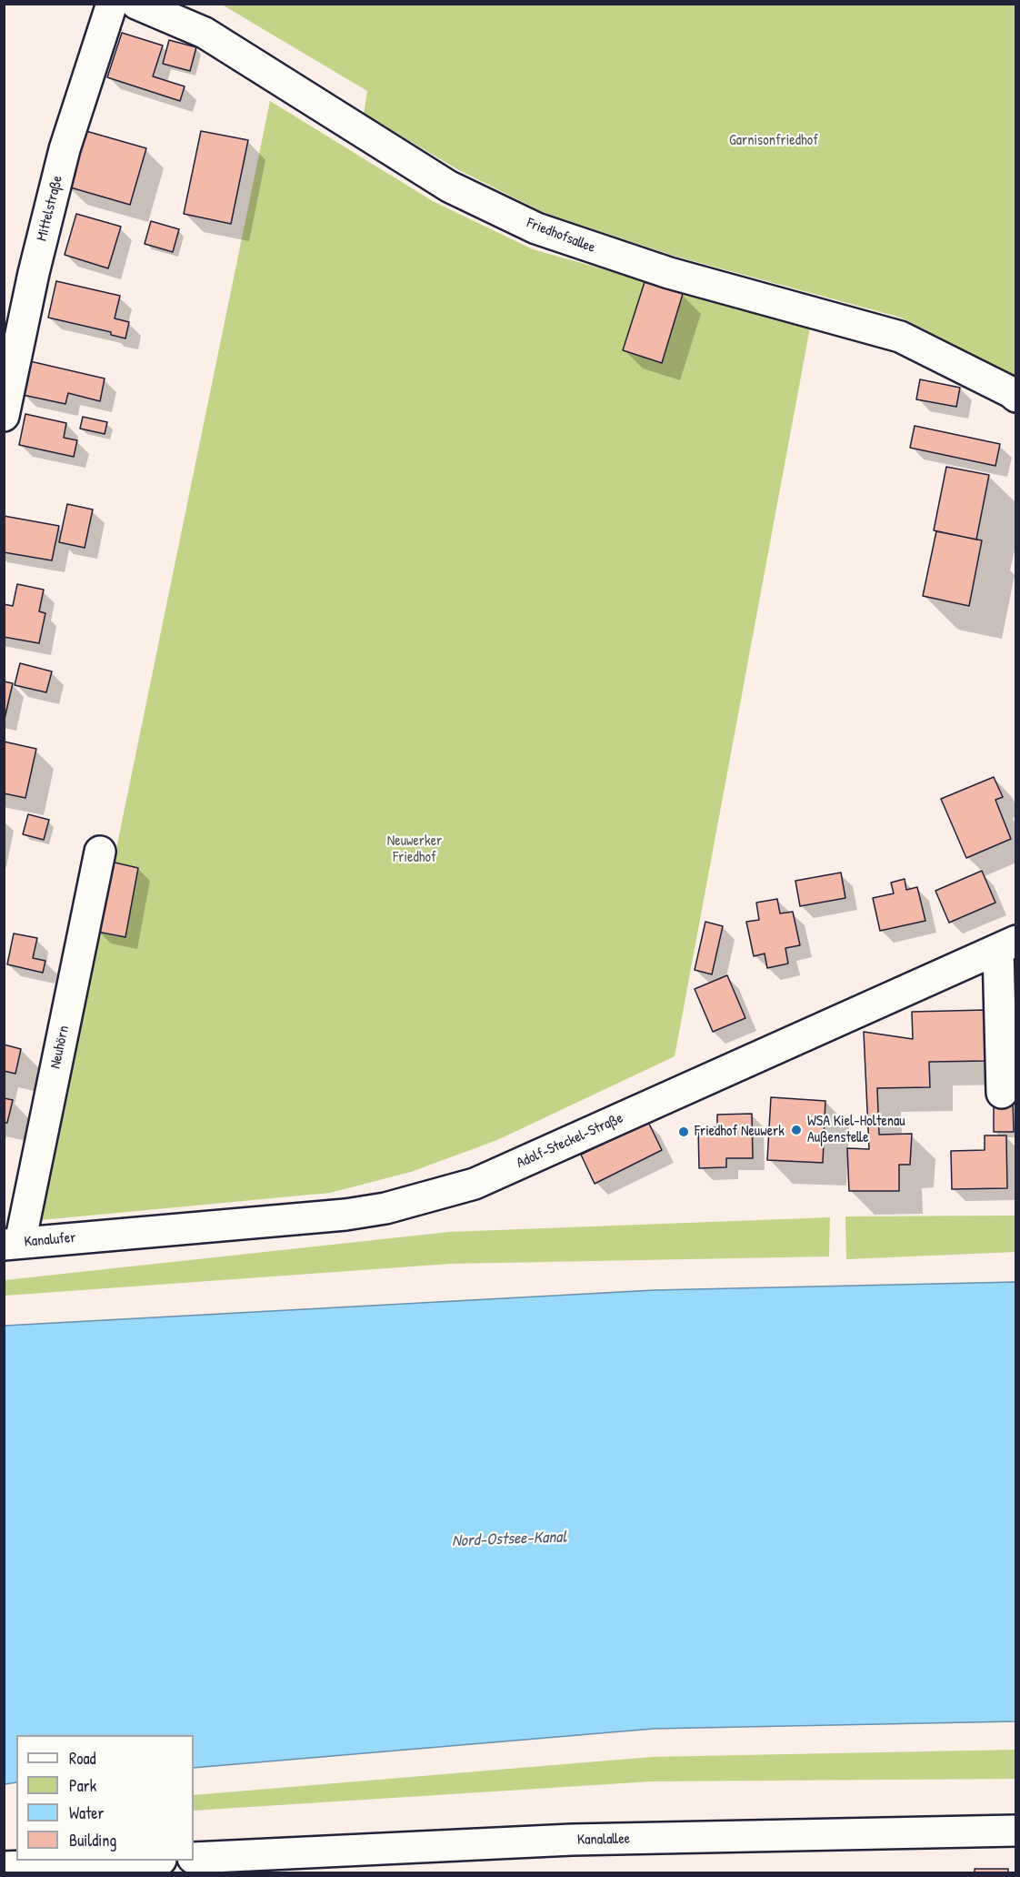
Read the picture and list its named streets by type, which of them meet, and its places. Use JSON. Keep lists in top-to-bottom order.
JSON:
{
  "streets": {
    "street": [
      "Mittelstraße",
      "Friedhofsallee",
      "Neuhörn",
      "Adolf-Steckel-Straße",
      "Kanalufer",
      "Kanalallee"
    ]
  },
  "crossings": [
    ["Neuhörn", "Kanalufer"],
    ["Adolf-Steckel-Straße", "Kanalufer"]
  ],
  "water": ["Nord-Ostsee-Kanal"],
  "parks": ["Garnisonfriedhof", "Neuwerker Friedhof"],
  "places": ["WSA Kiel-Holtenau Außenstelle", "Friedhof Neuwerk"],
  "legend": [
    "Road",
    "Park",
    "Water",
    "Building"
  ]
}
